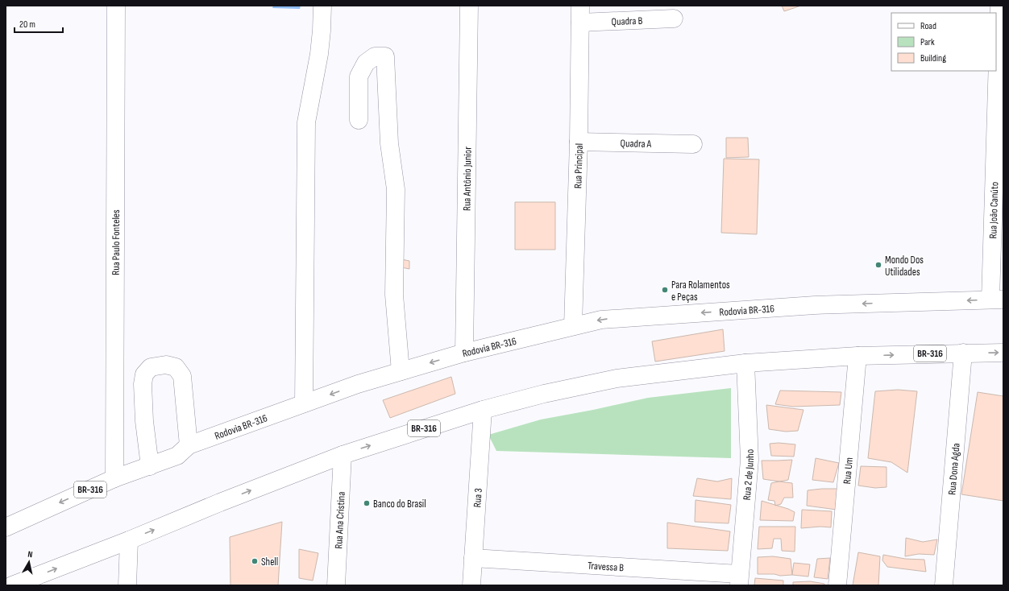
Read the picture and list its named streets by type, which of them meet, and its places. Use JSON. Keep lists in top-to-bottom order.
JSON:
{
  "streets": {
    "main road": [
      "Quadra B",
      "Quadra A",
      "Rua Principal",
      "Rua Antônio Junior",
      "Rua João Canúto",
      "Rua Paulo Fonteles",
      "Rodovia BR-316",
      "BR-316",
      "Rua Dona Agda",
      "Rua Um",
      "Rua 2 de Junho",
      "Rua 3",
      "Rua Ana Cristina",
      "Travessa B"
    ]
  },
  "crossings": [
    ["Quadra B", "Rua Principal"],
    ["Quadra A", "Rua Principal"],
    ["Rua Principal", "Rodovia BR-316"],
    ["Rua Antônio Junior", "Rodovia BR-316"],
    ["Rua João Canúto", "Rodovia BR-316"],
    ["Rua Paulo Fonteles", "Rodovia BR-316"],
    ["BR-316", "Rua Dona Agda"],
    ["BR-316", "Rua Um"],
    ["BR-316", "Rua 2 de Junho"],
    ["BR-316", "Rua 3"],
    ["BR-316", "Rua Ana Cristina"],
    ["Rua 2 de Junho", "Travessa B"],
    ["Rua 3", "Travessa B"]
  ],
  "places": [
    "Mondo Dos Utilidades",
    "Para Rolamentos e Peças",
    "Banco do Brasil",
    "Shell"
  ],
  "legend": ["Road", "Park", "Building"],
  "scale_bar": "20 m",
  "north": "top"
}
